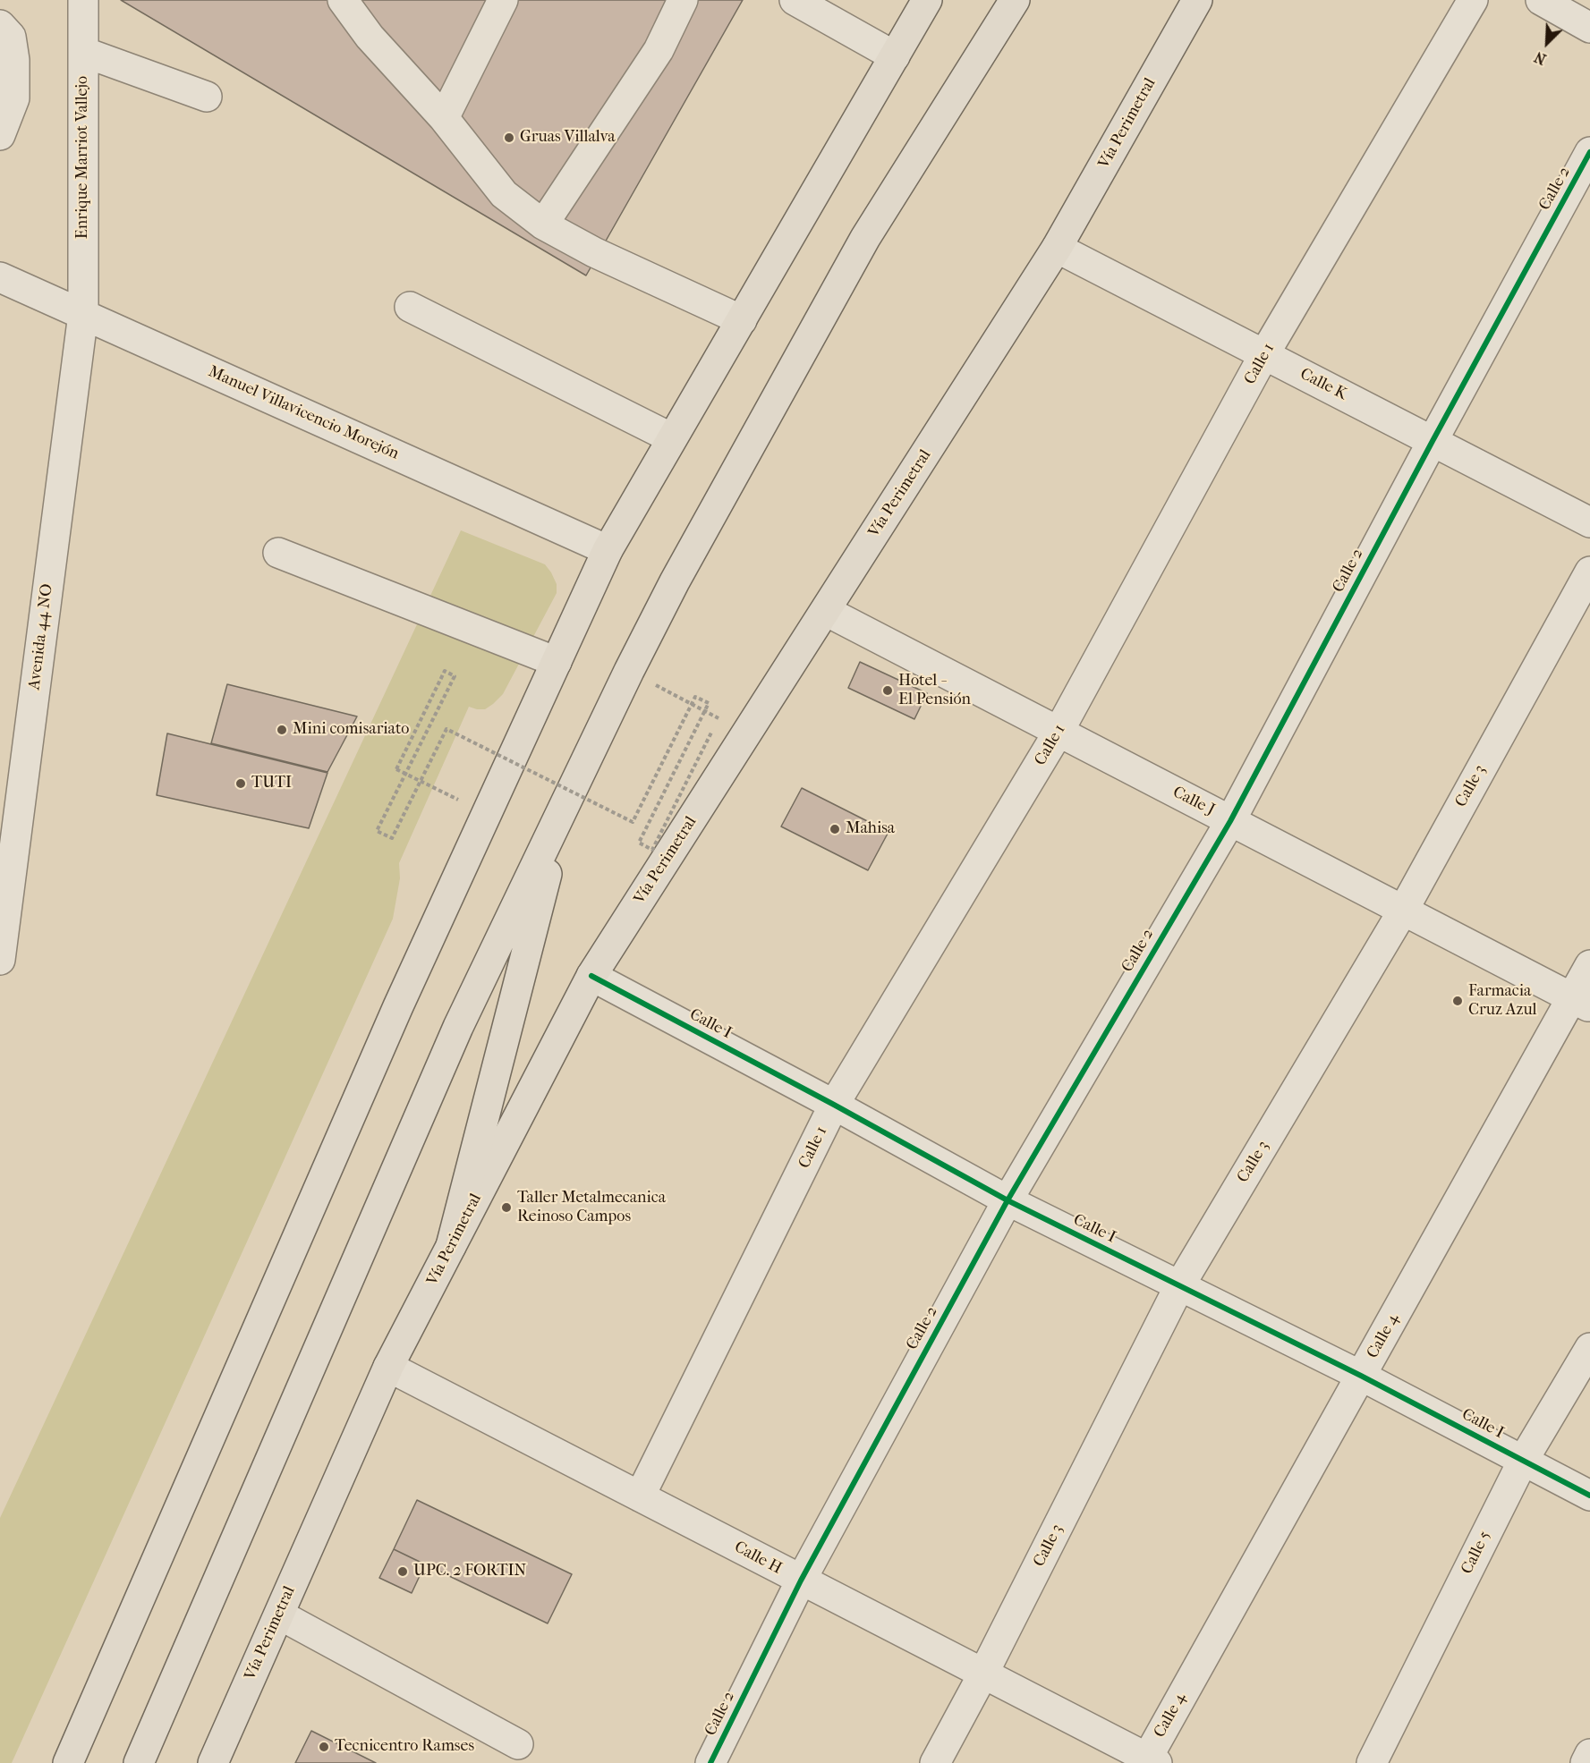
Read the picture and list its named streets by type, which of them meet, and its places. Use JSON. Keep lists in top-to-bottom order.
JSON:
{
  "streets": {
    "main road": ["Vía Perimetral"],
    "street": [
      "Enrique Marriot Vallejo",
      "Calle 2",
      "Calle 1",
      "Calle K",
      "Manuel Villavicencio Morejón",
      "Avenida 44 NO",
      "Calle 3",
      "Calle J",
      "Calle I",
      "Calle 4",
      "Calle 5",
      "Calle H"
    ]
  },
  "crossings": [
    ["Vía Perimetral", "Calle K"],
    ["Vía Perimetral", "Calle J"],
    ["Vía Perimetral", "Calle I"],
    ["Vía Perimetral", "Calle H"],
    ["Enrique Marriot Vallejo", "Manuel Villavicencio Morejón"],
    ["Enrique Marriot Vallejo", "Avenida 44 NO"],
    ["Calle 2", "Calle K"],
    ["Calle 2", "Calle J"],
    ["Calle 2", "Calle I"],
    ["Calle 2", "Calle H"],
    ["Calle 1", "Calle K"],
    ["Calle 1", "Calle J"],
    ["Calle 1", "Calle I"],
    ["Calle 1", "Calle H"],
    ["Manuel Villavicencio Morejón", "Avenida 44 NO"],
    ["Calle 3", "Calle J"],
    ["Calle 3", "Calle I"],
    ["Calle 3", "Calle H"],
    ["Calle J", "Calle 4"],
    ["Calle I", "Calle 4"],
    ["Calle I", "Calle 5"],
    ["Calle 4", "Calle H"]
  ],
  "places": [
    "Gruas Villalva",
    "Hotel - El Pensión",
    "Mini comisariato",
    "TUTI",
    "Mahisa",
    "Farmacia Cruz Azul",
    "Taller Metalmecanica Reinoso Campos",
    "UPC. 2 FORTIN",
    "Tecnicentro Ramses"
  ],
  "north": "bottom left"
}
